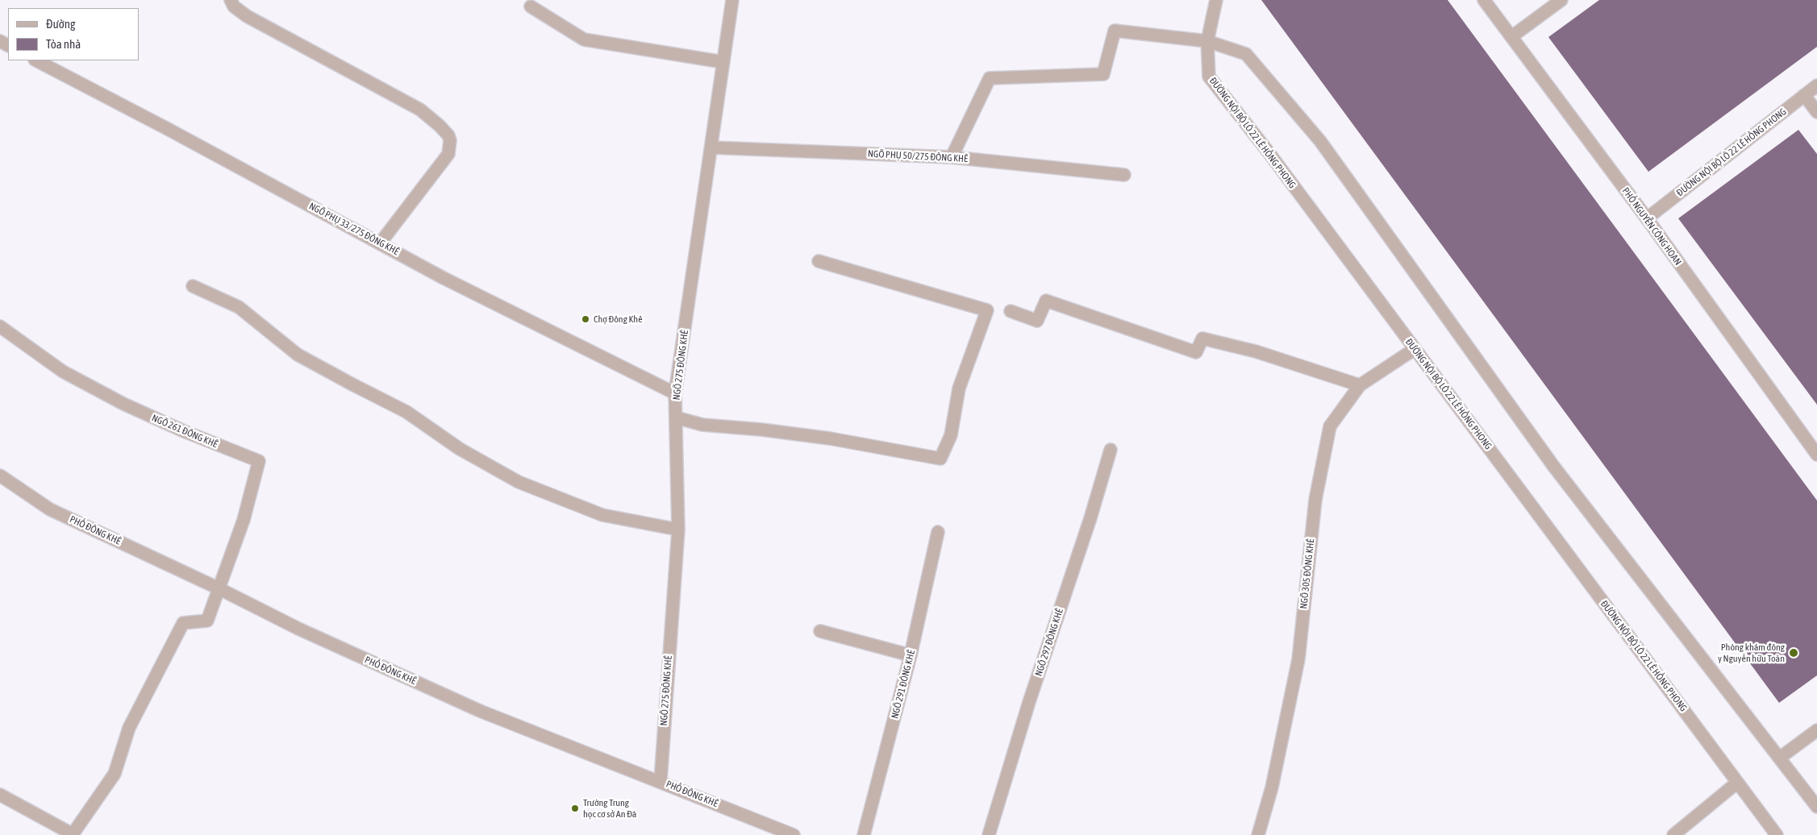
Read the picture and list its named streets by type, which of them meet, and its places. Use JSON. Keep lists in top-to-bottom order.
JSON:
{
  "streets": {
    "street": [
      "ĐƯỜNG NỘI BỘ LÔ 22 LÊ HỒNG PHONG",
      "NGÕ PHỤ 50/275 ĐÔNG KHÊ",
      "PHỐ NGUYỄN CÔNG HOAN",
      "NGÕ PHỤ 33/275 ĐÔNG KHÊ",
      "NGÕ 275 ĐÔNG KHÊ",
      "NGÕ 261 ĐÔNG KHÊ",
      "PHỐ ĐÔNG KHÊ",
      "NGÕ 305 ĐÔNG KHÊ",
      "NGÕ 297 ĐÔNG KHÊ",
      "NGÕ 291 ĐÔNG KHÊ"
    ]
  },
  "crossings": [
    ["ĐƯỜNG NỘI BỘ LÔ 22 LÊ HỒNG PHONG", "PHỐ NGUYỄN CÔNG HOAN"],
    ["ĐƯỜNG NỘI BỘ LÔ 22 LÊ HỒNG PHONG", "NGÕ 305 ĐÔNG KHÊ"],
    ["NGÕ PHỤ 50/275 ĐÔNG KHÊ", "NGÕ 275 ĐÔNG KHÊ"],
    ["NGÕ PHỤ 33/275 ĐÔNG KHÊ", "NGÕ 275 ĐÔNG KHÊ"],
    ["NGÕ 275 ĐÔNG KHÊ", "PHỐ ĐÔNG KHÊ"],
    ["NGÕ 261 ĐÔNG KHÊ", "PHỐ ĐÔNG KHÊ"]
  ],
  "places": ["Chợ Đông Khê", "Phòng khám đông y Nguyễn hữu Toàn", "Trường Trung học cơ sở An Đà"],
  "legend": ["Đường", "Tòa nhà"]
}
